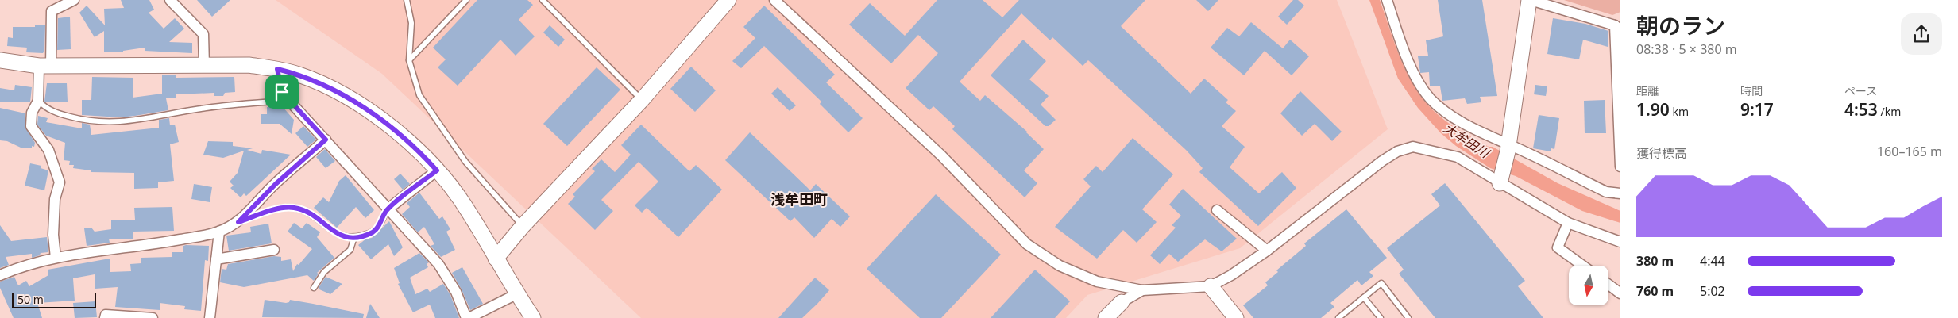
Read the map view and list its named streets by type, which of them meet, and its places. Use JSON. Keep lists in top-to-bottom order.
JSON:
{
  "districts": ["浅牟田町"],
  "water": ["大牟田川"],
  "scale_bar": "50 m",
  "north": "bottom",
  "page": {
    "heading": ["朝のラン", "08:38 · 5 × 380 m"],
    "stats": [
      ["距離", "1.90 km"],
      ["時間", "9:17"],
      ["ペース", "4:53 /km"]
    ],
    "chart": ["獲得標高", "160–165 m"],
    "list": [
      {
        "name": "380 m",
        "note": "4:44"
      },
      {
        "name": "760 m",
        "note": "5:02"
      }
    ],
    "scale": "50 m"
  }
}
